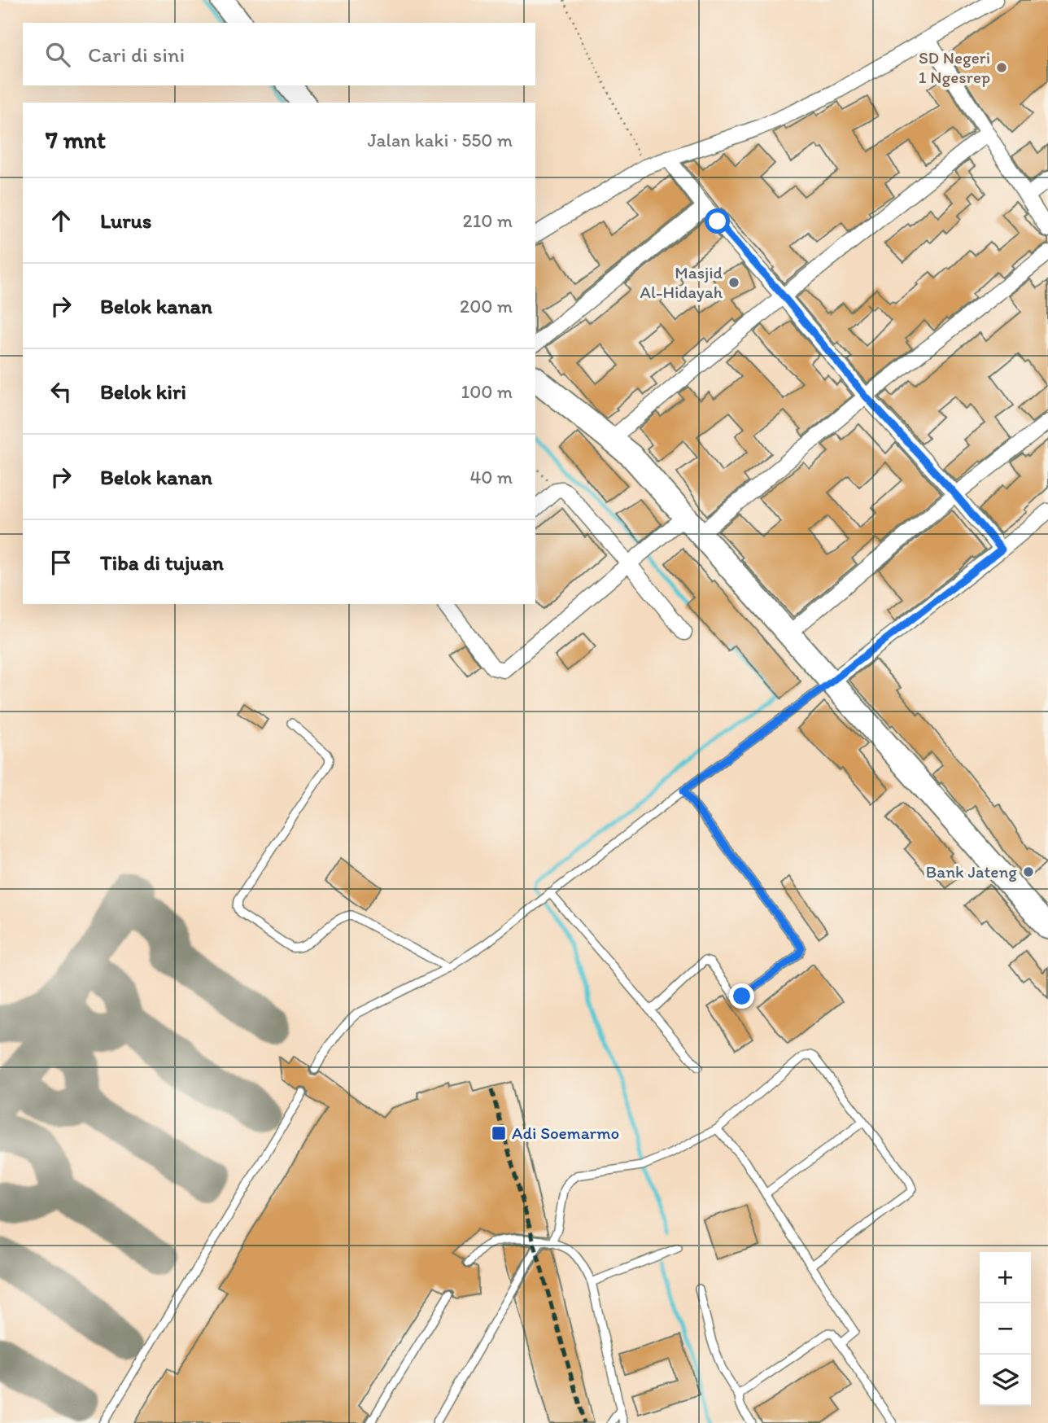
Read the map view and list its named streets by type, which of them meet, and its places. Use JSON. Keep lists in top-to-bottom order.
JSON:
{
  "places": {
    "other": ["SD Negeri 1 Ngesrep", "Masjid Al-Hidayah", "Bank Jateng"],
    "transit": ["Adi Soemarmo"]
  },
  "page": {
    "search": "Cari di sini",
    "heading": ["7 mnt", "Jalan kaki · 550 m"],
    "list": [
      ["Lurus", "210 m"],
      ["Belok kanan", "200 m"],
      ["Belok kiri", "100 m"],
      ["Belok kanan", "40 m"],
      "Tiba di tujuan"
    ],
    "map_buttons": ["+", "−"]
  }
}
